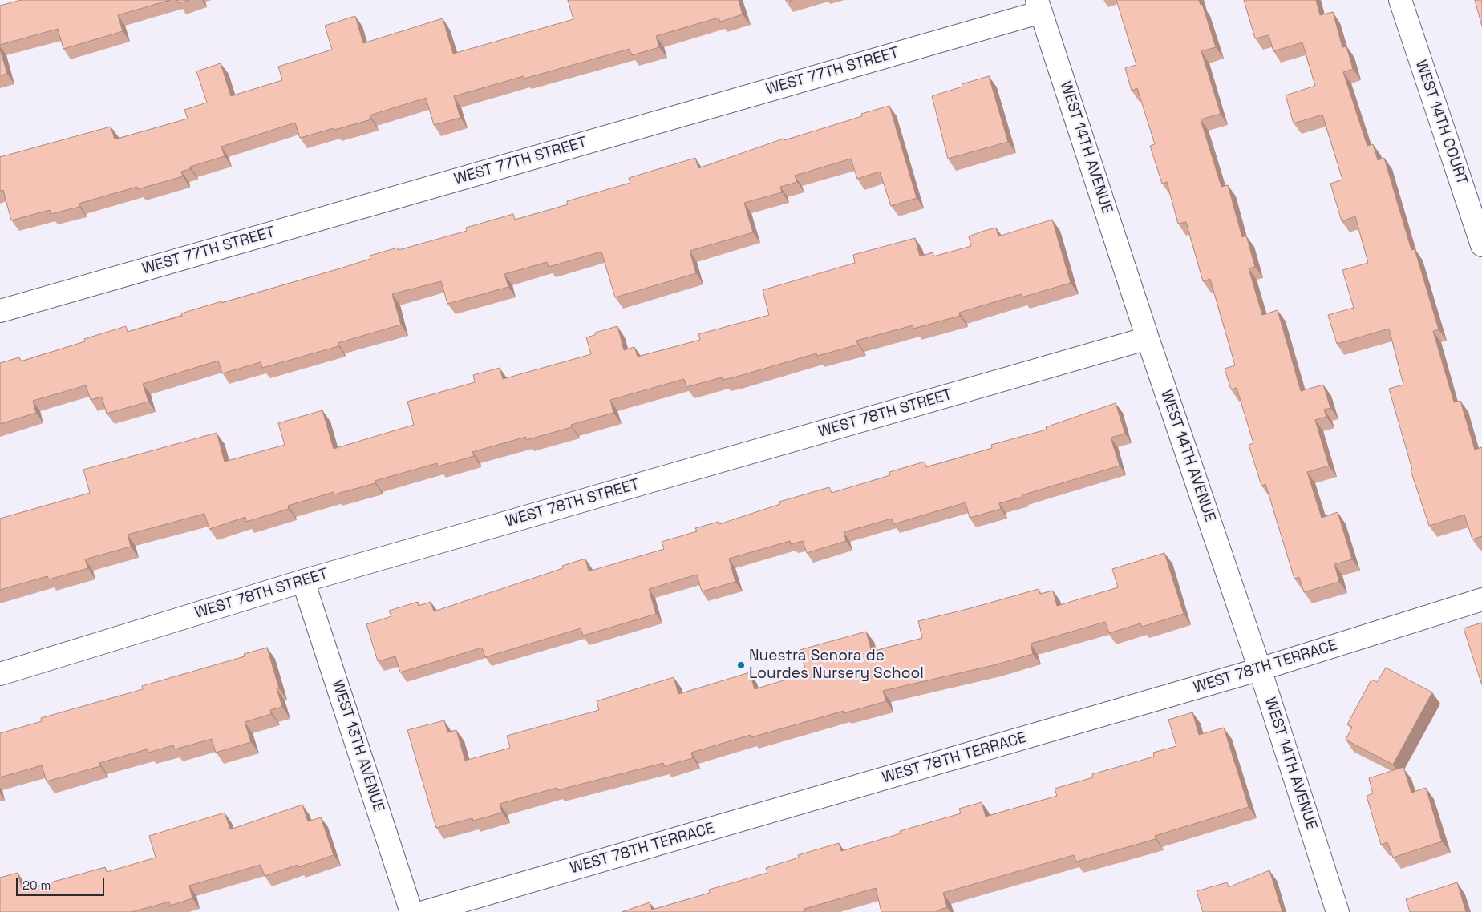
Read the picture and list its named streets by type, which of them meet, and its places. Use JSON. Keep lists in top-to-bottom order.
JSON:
{
  "streets": {
    "street": [
      "WEST 77TH STREET",
      "WEST 14TH COURT",
      "WEST 14TH AVENUE",
      "WEST 78TH STREET",
      "WEST 78TH TERRACE",
      "WEST 13TH AVENUE"
    ]
  },
  "crossings": [
    ["WEST 77TH STREET", "WEST 14TH AVENUE"],
    ["WEST 14TH AVENUE", "WEST 78TH STREET"],
    ["WEST 14TH AVENUE", "WEST 78TH TERRACE"],
    ["WEST 78TH STREET", "WEST 13TH AVENUE"]
  ],
  "places": ["Nuestra Senora de Lourdes Nursery School"],
  "scale_bar": "20 m"
}
